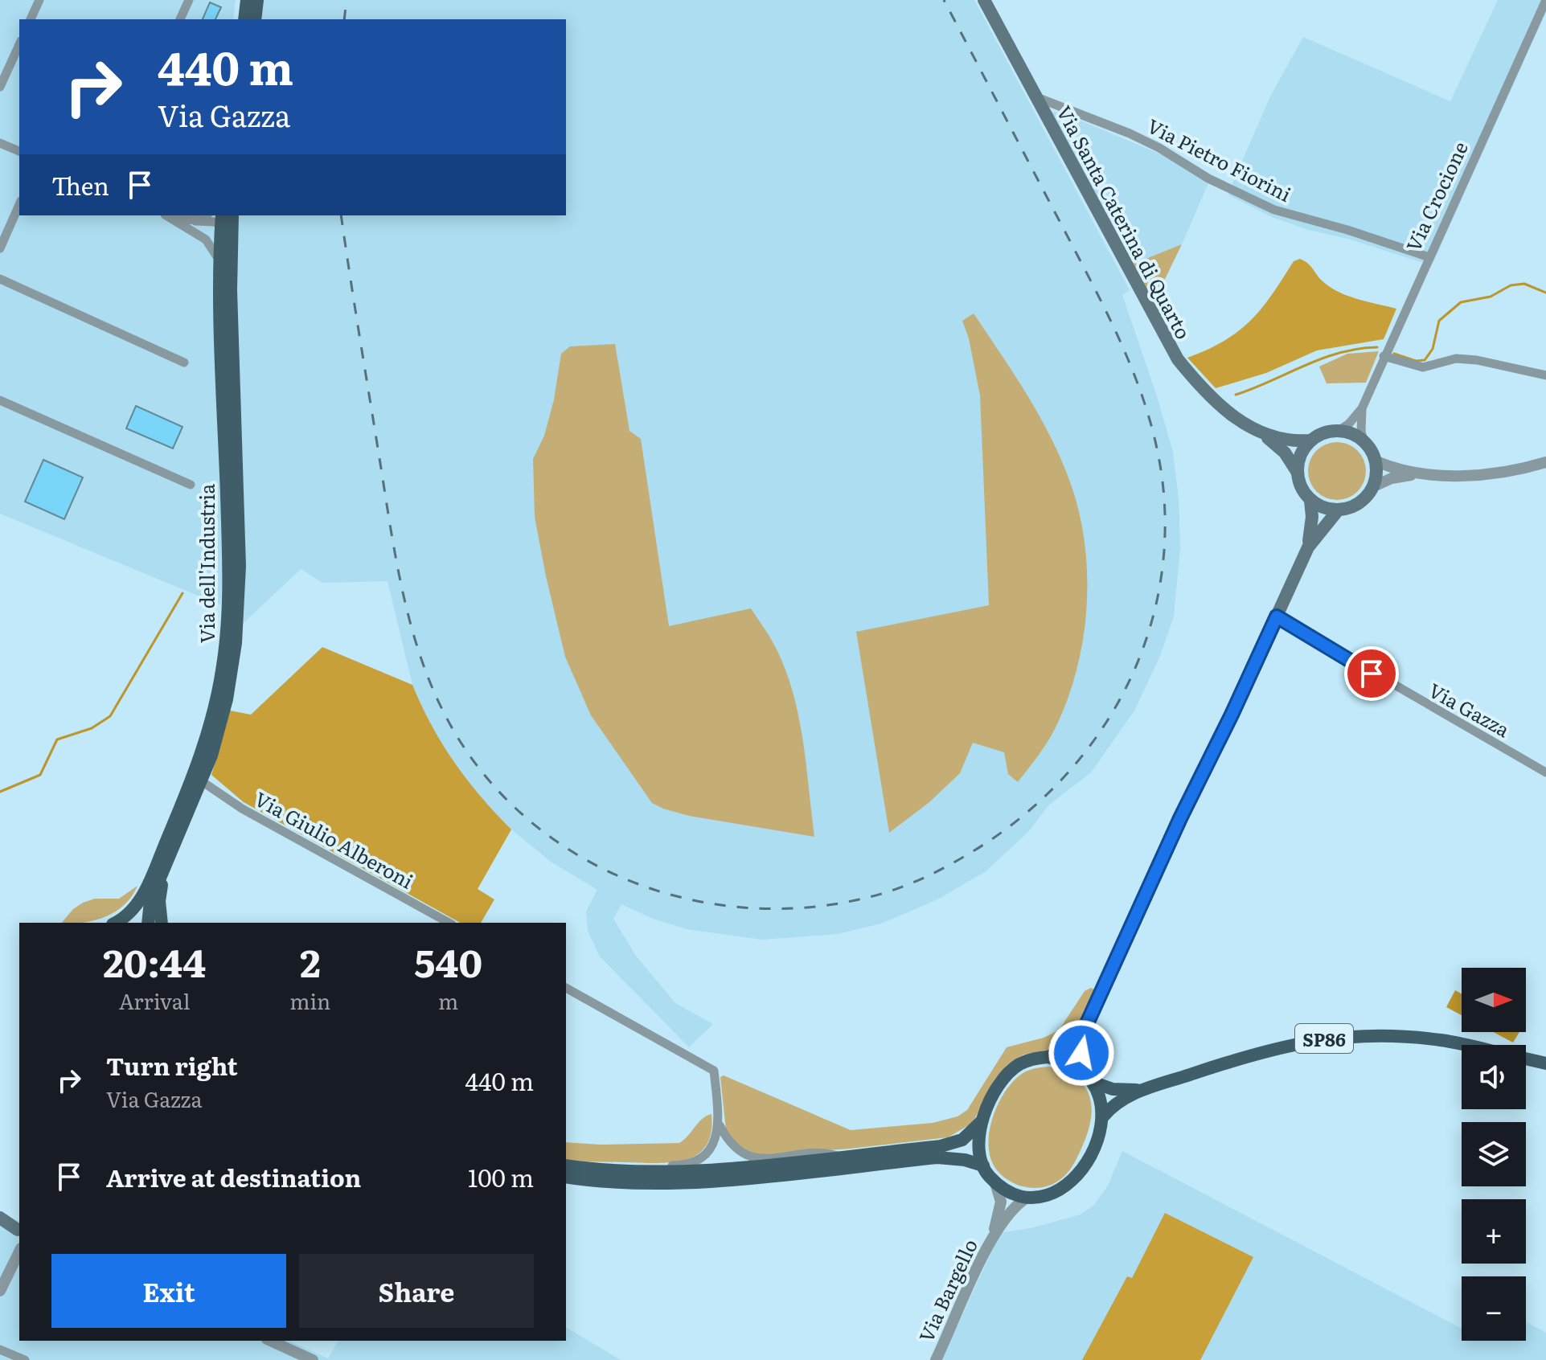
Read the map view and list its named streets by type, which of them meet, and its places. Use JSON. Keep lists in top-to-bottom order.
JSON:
{
  "streets": {
    "main road": ["Via Santa Caterina di Quarto", "Via dell'Industria", "SP86"],
    "street": [
      "Via Pietro Fiorini",
      "Via Crocione",
      "Via Gazza",
      "Via Giulio Alberoni",
      "Via Bargello"
    ]
  },
  "crossings": [
    ["Via Pietro Fiorini", "Via Crocione"],
    ["Via Pietro Fiorini", "Via Santa Caterina di Quarto"],
    ["Via Crocione", "Via Santa Caterina di Quarto"],
    ["Via dell'Industria", "Via Giulio Alberoni"],
    ["SP86", "Via Bargello"]
  ],
  "north": "right",
  "page": {
    "turn": ["440 m", "Via Gazza"],
    "then": "Then",
    "eta": [
      "20:44",
      "Arrival",
      "2",
      "min",
      "540",
      "m"
    ],
    "map_buttons": ["+", "−"],
    "list": [
      {
        "name": "Turn right",
        "note": "Via Gazza",
        "value": "440 m"
      },
      {
        "name": "Arrive at destination",
        "value": "100 m"
      }
    ],
    "buttons": ["Exit", "Share"]
  }
}
